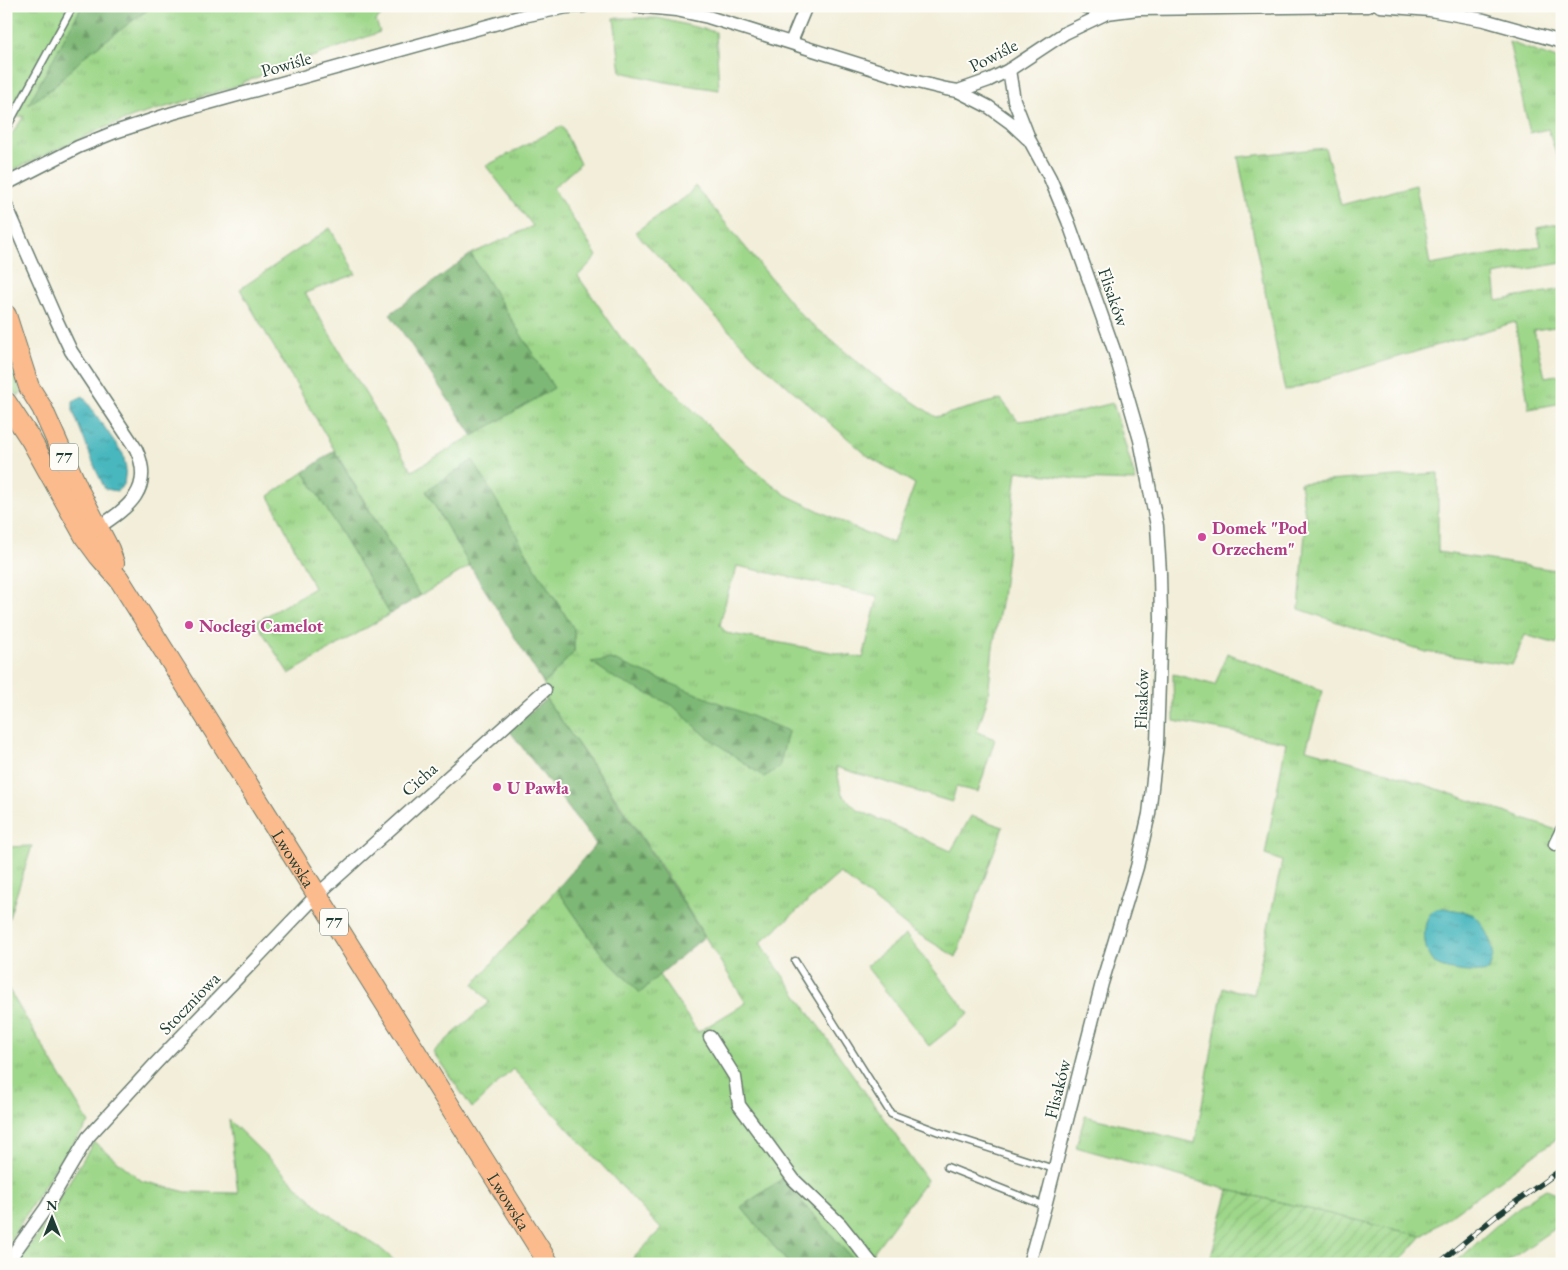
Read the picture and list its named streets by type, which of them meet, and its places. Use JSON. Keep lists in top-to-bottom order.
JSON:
{
  "streets": {
    "main road": ["77", "Lwowska"],
    "street": [
      "Powiśle",
      "Flisaków",
      "Cicha",
      "Stoczniowa"
    ]
  },
  "crossings": [
    ["Powiśle", "Flisaków"],
    ["Cicha", "Lwowska"],
    ["Cicha", "Stoczniowa"],
    ["Lwowska", "Stoczniowa"]
  ],
  "places": ["Domek \"Pod Orzechem\"", "Noclegi Camelot", "U Pawła"],
  "north": "top"
}
